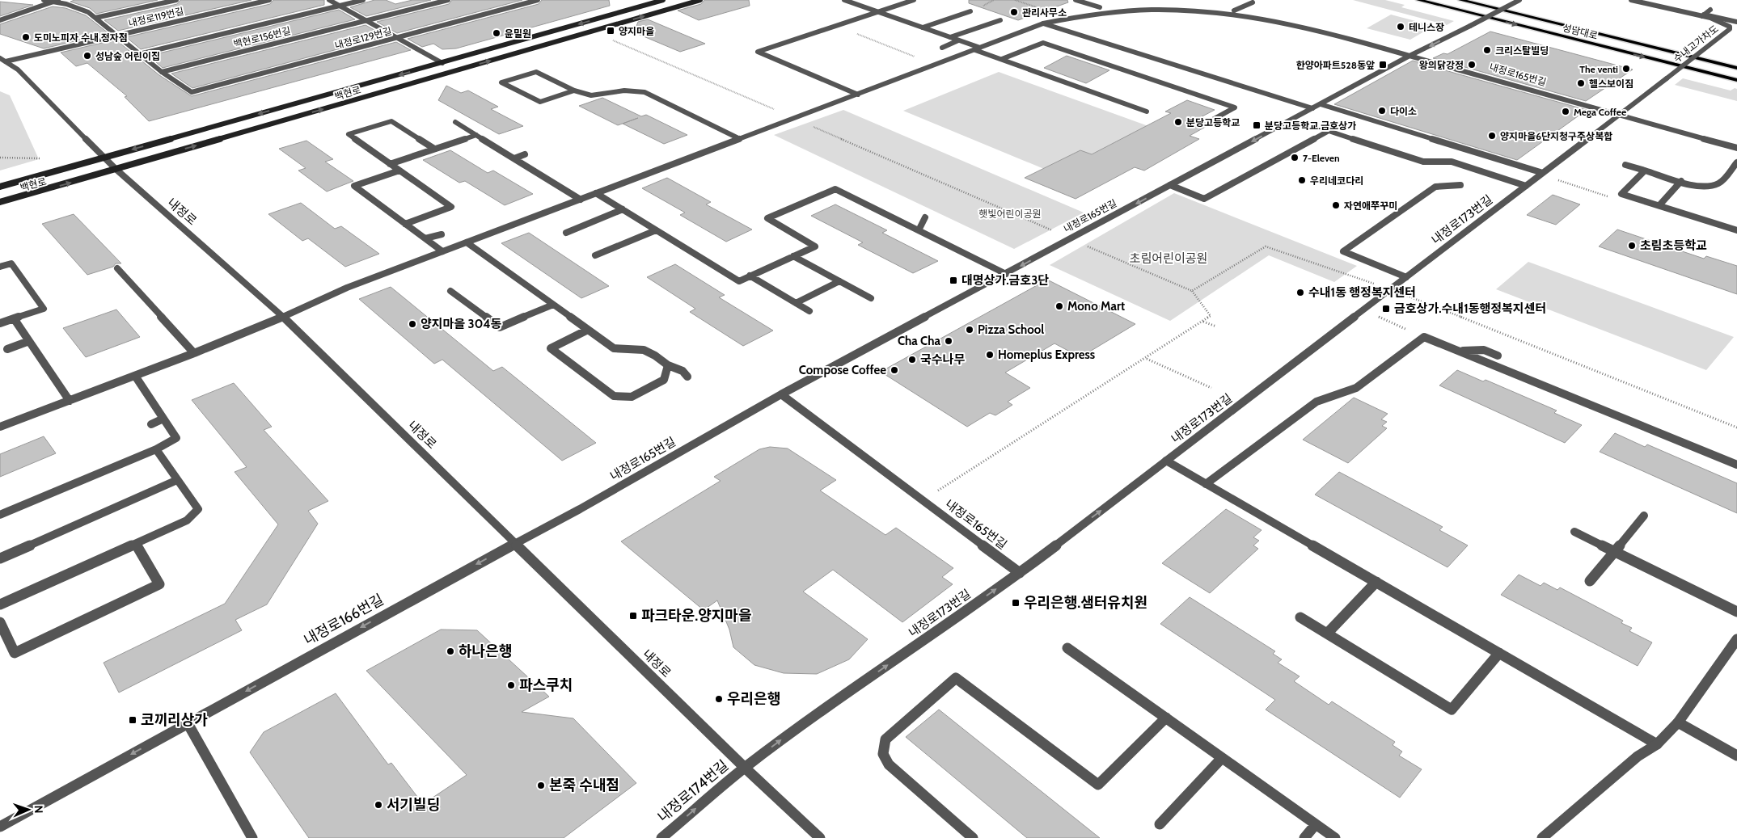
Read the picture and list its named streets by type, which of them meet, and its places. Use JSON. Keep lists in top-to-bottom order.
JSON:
{
  "streets": {
    "main road": ["성남대로", "백현로"],
    "street": [
      "내정로119번길",
      "백현로156번길",
      "내정로129번길",
      "수내고가차도",
      "내정로165번길",
      "내정로",
      "내정로173번길",
      "내정로166번길",
      "내정로174번길"
    ]
  },
  "crossings": [
    ["내정로119번길", "백현로156번길"],
    ["내정로119번길", "내정로129번길"],
    ["내정로119번길", "내정로"],
    ["수내고가차도", "내정로173번길"],
    ["내정로165번길", "내정로"],
    ["내정로165번길", "내정로173번길"],
    ["내정로165번길", "내정로166번길"],
    ["백현로", "내정로"],
    ["내정로", "내정로173번길"],
    ["내정로", "내정로166번길"],
    ["내정로", "내정로174번길"],
    ["내정로173번길", "내정로174번길"]
  ],
  "one_way": ["내정로173번길", "내정로166번길", "내정로174번길"],
  "parks": ["햇빛어린이공원", "초림어린이공원"],
  "places": {
    "other": [
      "관리사무소",
      "테니스장",
      "윤밀원",
      "도미노피자 수내 정자점",
      "크리스탈빌딩",
      "성남숲 어린이집",
      "왕의닭강정",
      "The venti",
      "헬스보이짐",
      "다이소",
      "Mega Coffee",
      "분당고등학교",
      "양지마을6단지청구주상복합",
      "7-Eleven",
      "우리네코다리",
      "자연애쭈꾸미",
      "초림초등학교",
      "수내1동 행정복지센터",
      "Mono Mart",
      "양지마을 304동",
      "Pizza School",
      "Cha Cha",
      "Homeplus Express",
      "국수나무",
      "Compose Coffee",
      "하나은행",
      "파스쿠치",
      "우리은행",
      "본죽 수내점",
      "서기빌딩"
    ],
    "transit": [
      "양지마을",
      "한양아파트528동앞",
      "분당고등학교.금호상가",
      "대명상가.금호3단",
      "금호상가.수내1동행정복지센터",
      "우리은행.샘터유치원",
      "파크타운.양지마을",
      "코끼리상가"
    ]
  },
  "north": "right"
}
